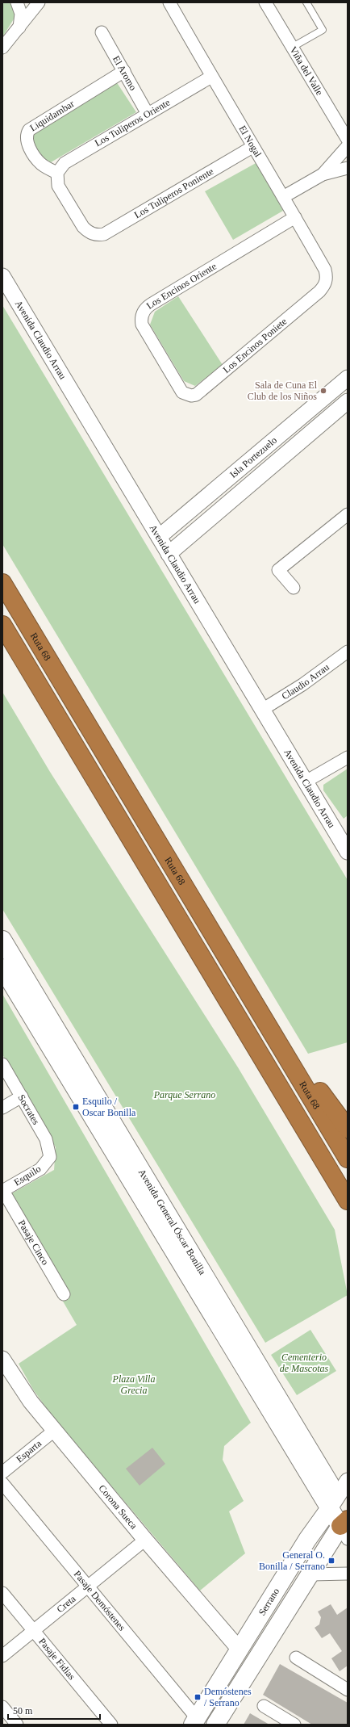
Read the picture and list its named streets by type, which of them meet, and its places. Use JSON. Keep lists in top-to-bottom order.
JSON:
{
  "streets": {
    "highway": ["Ruta 68"],
    "main road": ["Avenida General Óscar Bonilla", "Serrano"],
    "street": [
      "Viña del Valle",
      "El Aromo",
      "Liquidambar",
      "Los Tuliperos Oriente",
      "El Nogal",
      "Los Tuliperos Poniente",
      "Los Encinos Oriente",
      "Avenida Claudio Arrau",
      "Los Encinos Poniete",
      "Isla Portezuelo",
      "Claudio Arrau",
      "Socrates",
      "Esquilo",
      "Pasaje Cinco",
      "Esparta",
      "Corona Sueca",
      "Pasaje Demóstenes",
      "Creta",
      "Pasaje Fidias"
    ]
  },
  "crossings": [
    ["El Aromo", "Liquidambar"],
    ["El Aromo", "Los Tuliperos Oriente"],
    ["Liquidambar", "Los Tuliperos Oriente"],
    ["Liquidambar", "Los Tuliperos Poniente"],
    ["Los Tuliperos Oriente", "El Nogal"],
    ["Los Tuliperos Oriente", "Los Tuliperos Poniente"],
    ["El Nogal", "Los Tuliperos Poniente"],
    ["El Nogal", "Los Encinos Oriente"],
    ["El Nogal", "Los Encinos Poniete"],
    ["Los Encinos Oriente", "Los Encinos Poniete"],
    ["Avenida Claudio Arrau", "Isla Portezuelo"],
    ["Avenida Claudio Arrau", "Claudio Arrau"],
    ["Socrates", "Esquilo"],
    ["Esquilo", "Pasaje Cinco"],
    ["Avenida General Óscar Bonilla", "Serrano"],
    ["Esparta", "Corona Sueca"],
    ["Corona Sueca", "Serrano"],
    ["Corona Sueca", "Creta"],
    ["Pasaje Demóstenes", "Serrano"],
    ["Pasaje Demóstenes", "Creta"],
    ["Creta", "Pasaje Fidias"]
  ],
  "parks": ["Parque Serrano", "Cementerio de Mascotas", "Plaza Villa Grecia"],
  "places": {
    "other": ["Sala de Cuna El Club de los Niños"],
    "transit": ["Esquilo / Oscar Bonilla", "General O. Bonilla / Serrano", "Demóstenes / Serrano"]
  },
  "scale_bar": "50 m"
}
